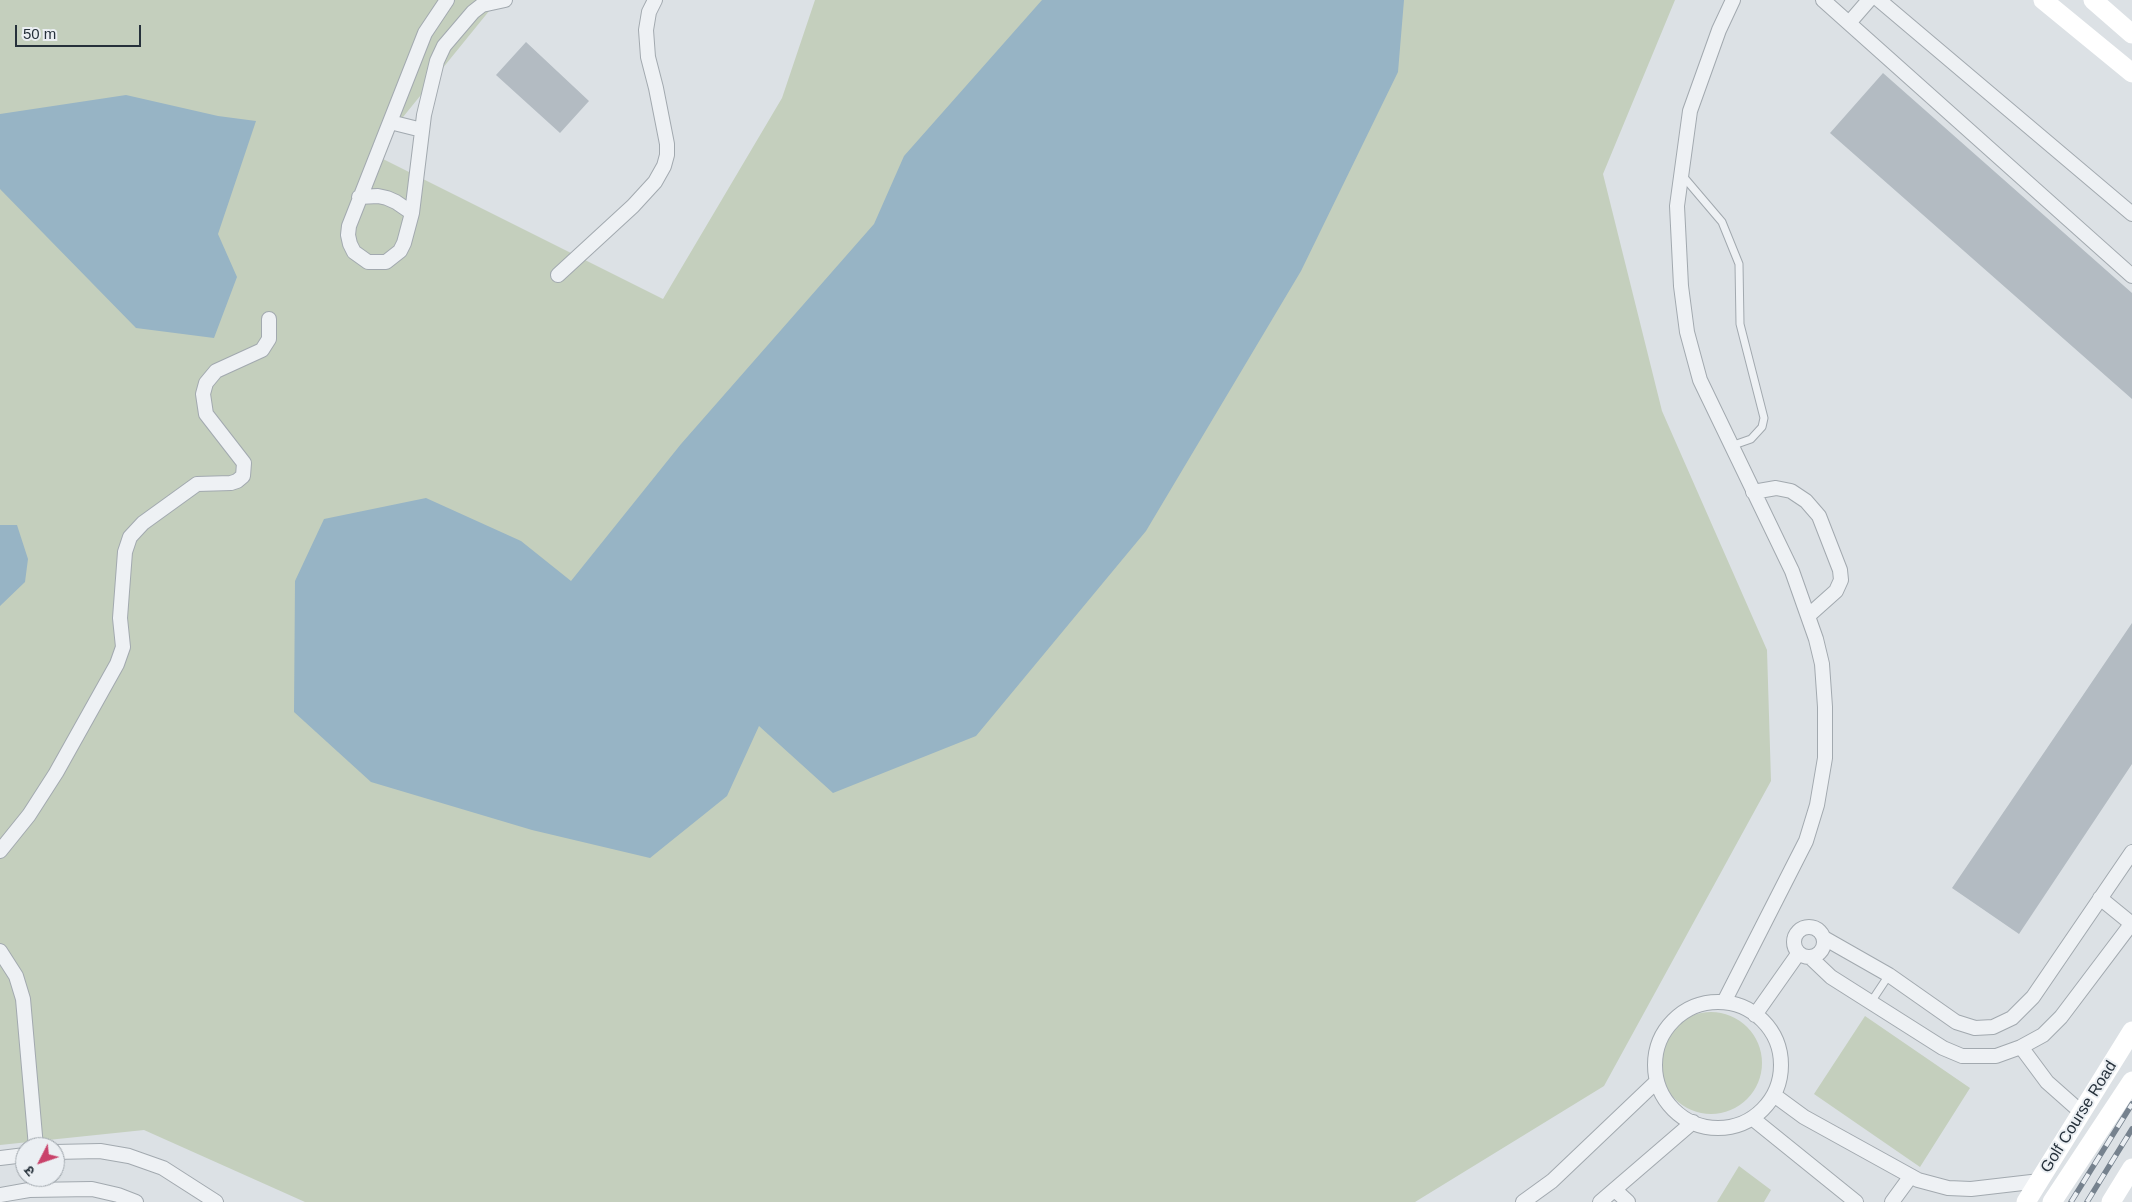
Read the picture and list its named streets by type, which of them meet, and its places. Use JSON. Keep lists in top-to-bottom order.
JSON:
{
  "streets": {
    "main road": ["Golf Course Road"]
  },
  "scale_bar": "50 m",
  "north": "bottom left"
}
